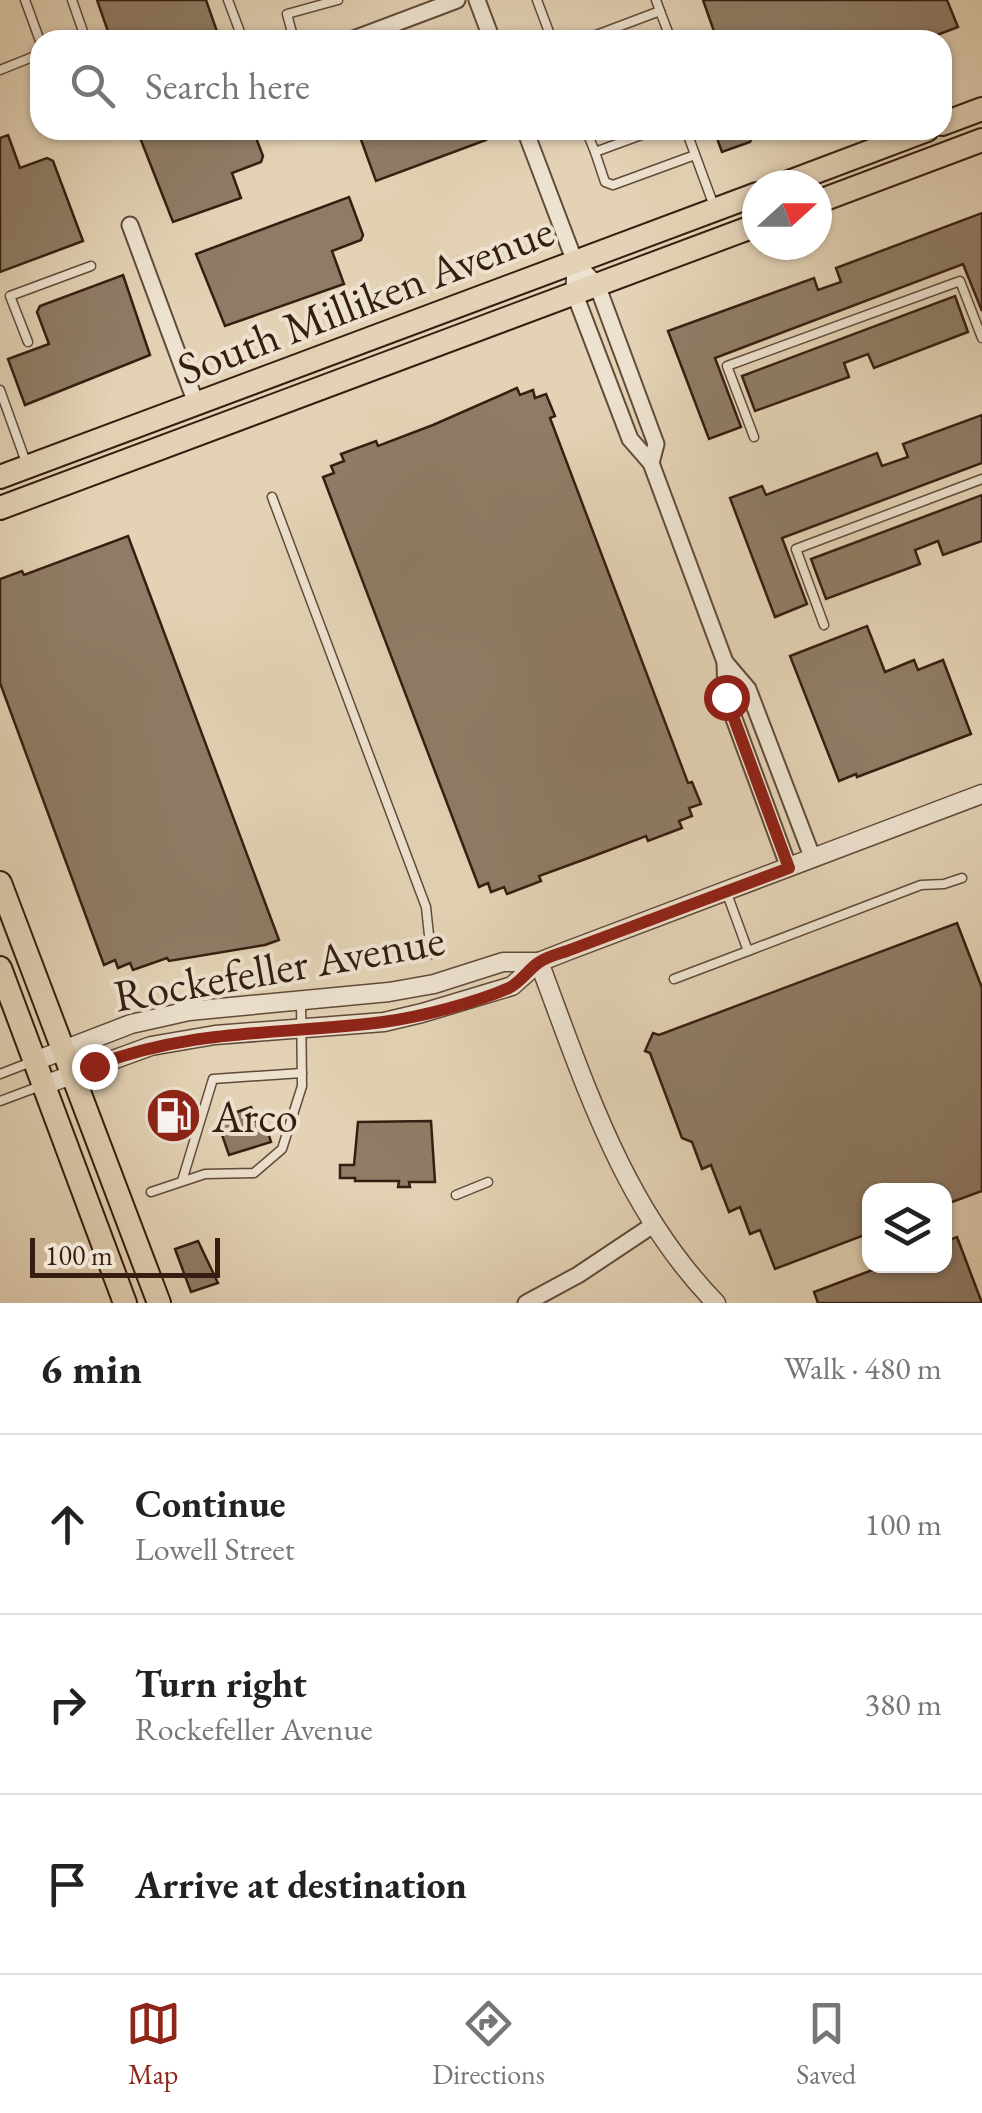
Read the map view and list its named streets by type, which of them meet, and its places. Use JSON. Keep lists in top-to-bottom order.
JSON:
{
  "streets": {
    "main road": ["South Milliken Avenue"],
    "street": ["Rockefeller Avenue"]
  },
  "places": {
    "fuel station": ["Arco"]
  },
  "scale_bar": "100 m",
  "north": "right",
  "page": {
    "search": "Search here",
    "scale": "100 m",
    "heading": ["6 min", "Walk · 480 m"],
    "list": [
      ["Continue", "Lowell Street", "100 m"],
      ["Turn right", "Rockefeller Avenue", "380 m"],
      "Arrive at destination"
    ],
    "nav": ["Map", "Directions", "Saved"]
  }
}
